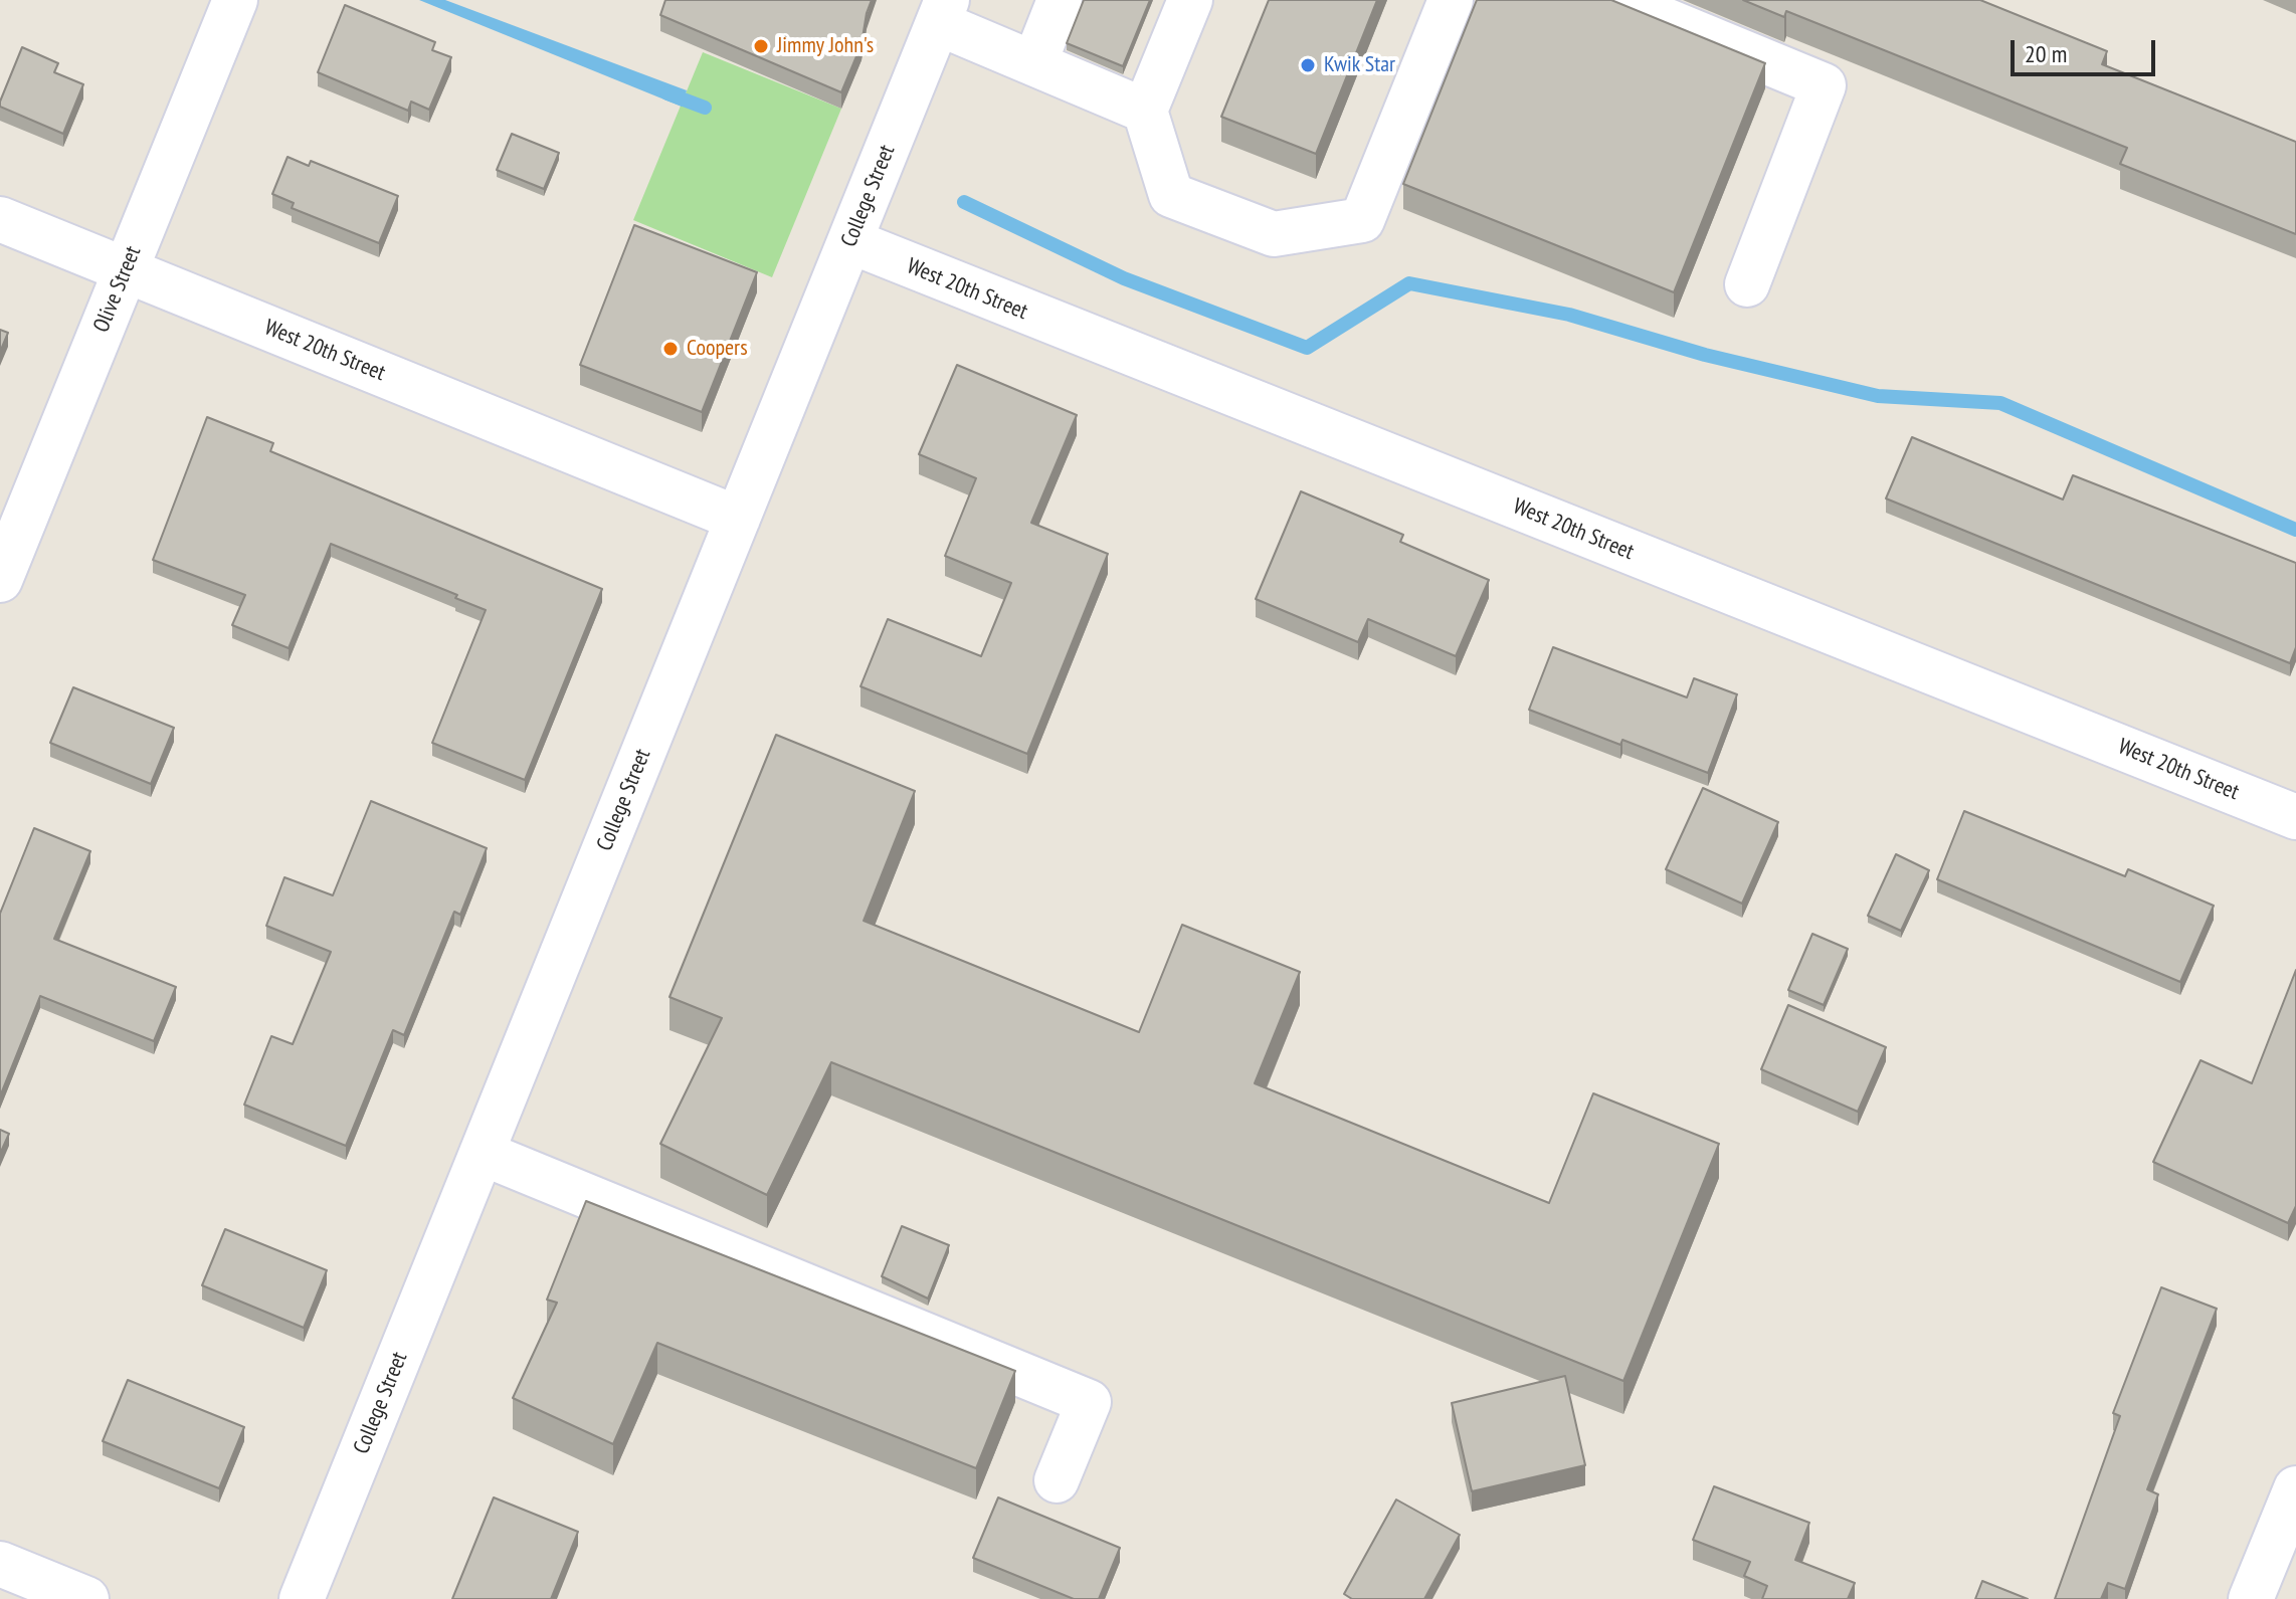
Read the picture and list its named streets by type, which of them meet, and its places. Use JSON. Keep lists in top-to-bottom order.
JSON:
{
  "streets": {
    "street": ["College Street", "Olive Street", "West 20th Street"]
  },
  "crossings": [
    ["College Street", "West 20th Street"],
    ["Olive Street", "West 20th Street"]
  ],
  "places": ["Jimmy John's", "Kwik Star", "Coopers"],
  "scale_bar": "20 m"
}
